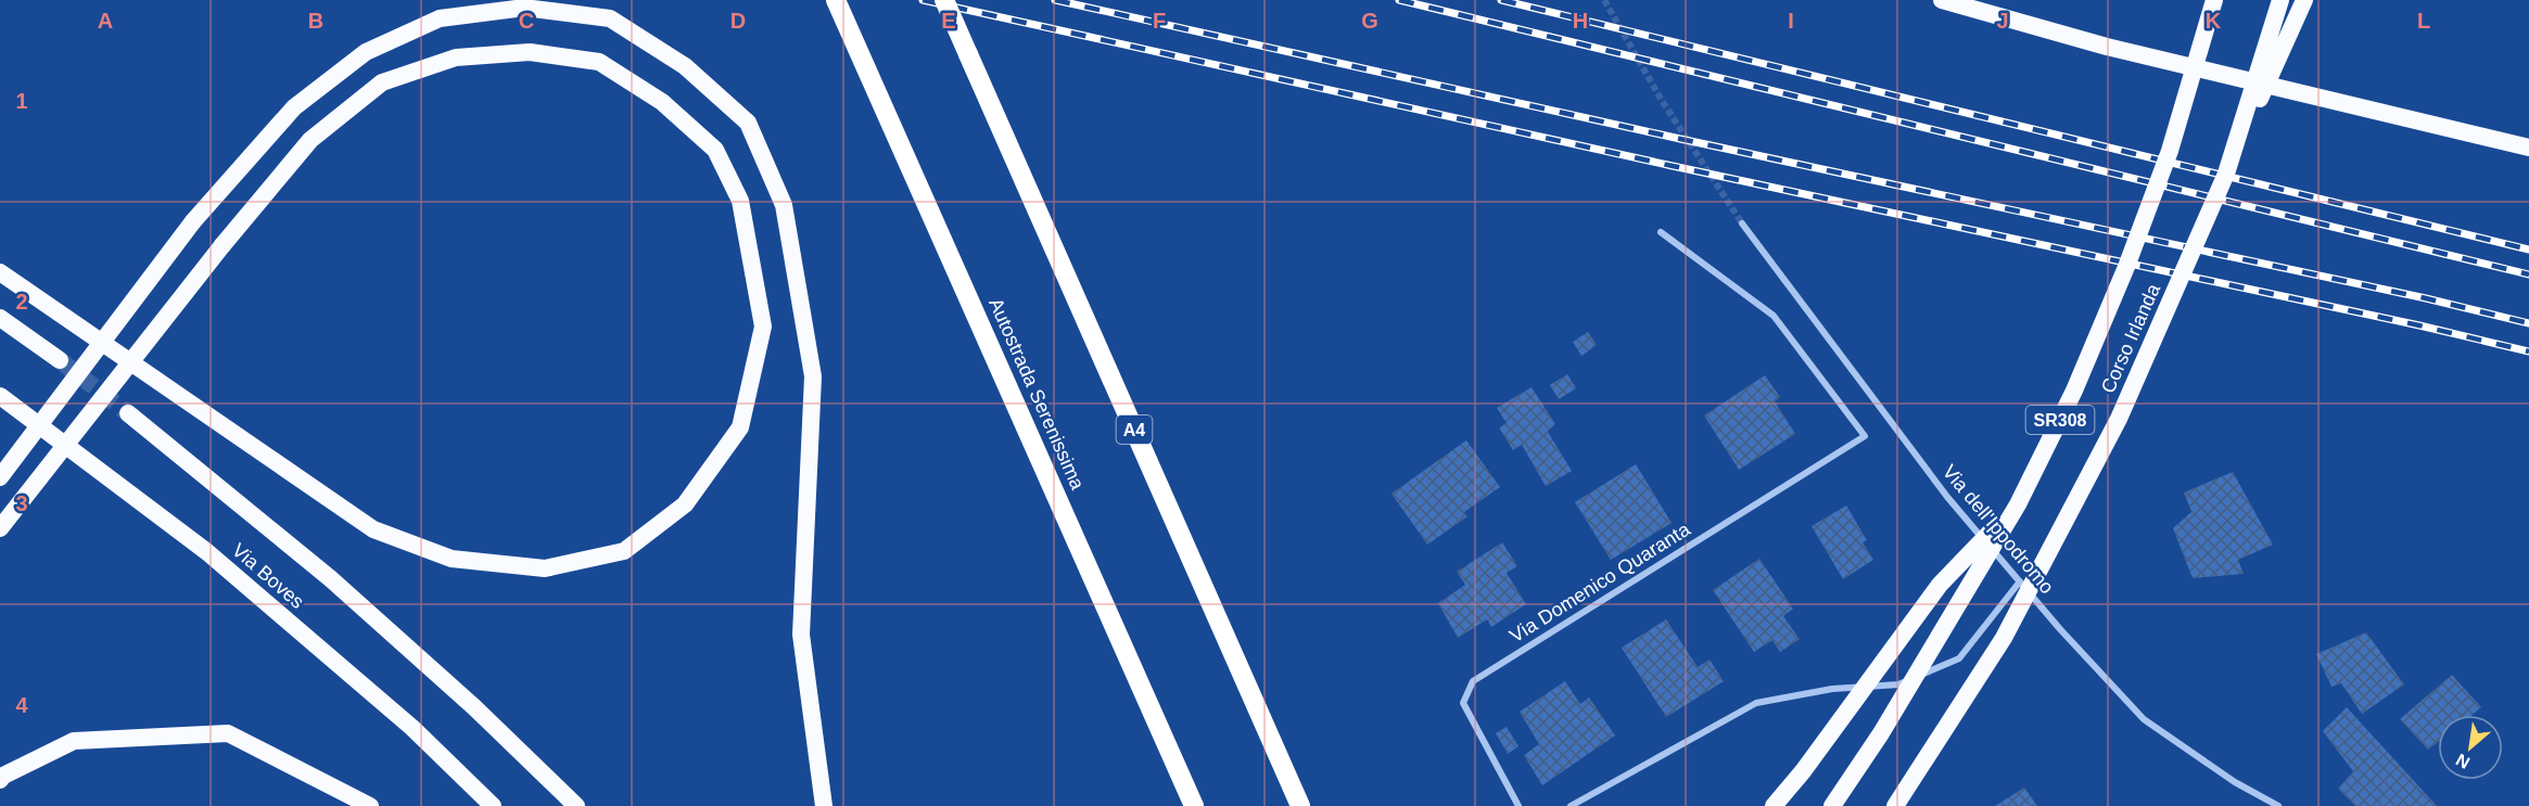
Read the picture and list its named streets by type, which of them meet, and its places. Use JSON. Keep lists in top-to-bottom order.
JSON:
{
  "streets": {
    "highway": [
      "Corso Irlanda",
      "Autostrada Serenissima",
      "SR308",
      "A4",
      "Via Boves"
    ],
    "street": ["Via dell'Ippodromo", "Via Domenico Quaranta"]
  },
  "north": "bottom left",
  "grid": {
    "columns": [
      "A",
      "B",
      "C",
      "D",
      "E",
      "F",
      "G",
      "H",
      "I",
      "J",
      "K",
      "L"
    ],
    "rows": [
      "1",
      "2",
      "3",
      "4"
    ]
  }
}
